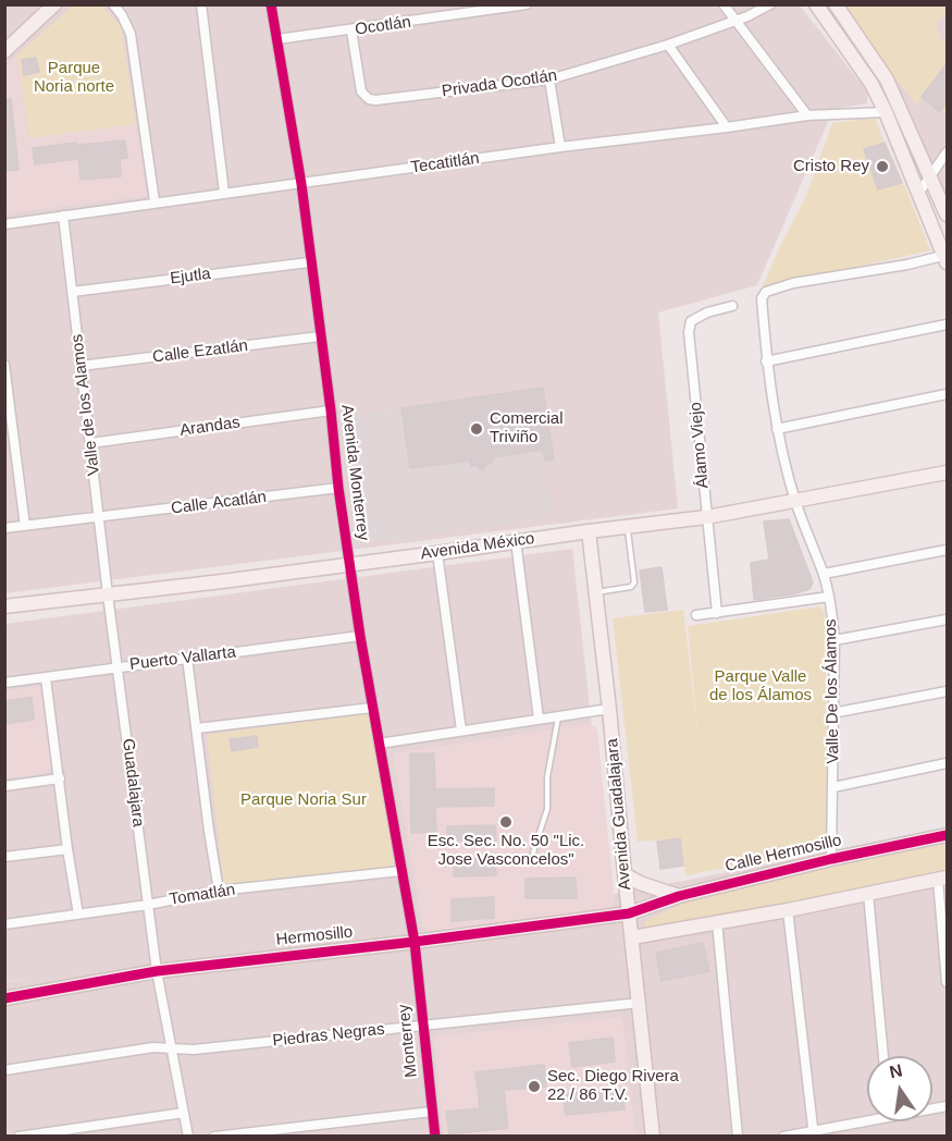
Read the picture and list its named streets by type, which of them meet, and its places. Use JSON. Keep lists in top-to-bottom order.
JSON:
{
  "streets": {
    "street": [
      "Ocotlán",
      "Privada Ocotlán",
      "Tecatitlán",
      "Ejutla",
      "Calle Ezatlán",
      "Valle de los Alamos",
      "Arandas",
      "Álamo Viejo",
      "Avenida Monterrey",
      "Calle Acatlán",
      "Avenida México",
      "Puerto Vallarta",
      "Valle De los Álamos",
      "Guadalajara",
      "Avenida Guadalajara",
      "Calle Hermosillo",
      "Tomatlán",
      "Hermosillo",
      "Piedras Negras",
      "Monterrey"
    ]
  },
  "crossings": [
    ["Ocotlán", "Privada Ocotlán"],
    ["Ocotlán", "Avenida Monterrey"],
    ["Tecatitlán", "Valle de los Alamos"],
    ["Tecatitlán", "Avenida Monterrey"],
    ["Ejutla", "Valle de los Alamos"],
    ["Ejutla", "Avenida Monterrey"],
    ["Calle Ezatlán", "Valle de los Alamos"],
    ["Calle Ezatlán", "Avenida Monterrey"],
    ["Valle de los Alamos", "Arandas"],
    ["Valle de los Alamos", "Calle Acatlán"],
    ["Valle de los Alamos", "Avenida México"],
    ["Valle de los Alamos", "Guadalajara"],
    ["Arandas", "Avenida Monterrey"],
    ["Álamo Viejo", "Avenida México"],
    ["Avenida Monterrey", "Calle Acatlán"],
    ["Avenida Monterrey", "Avenida México"],
    ["Avenida Monterrey", "Puerto Vallarta"],
    ["Avenida Monterrey", "Tomatlán"],
    ["Avenida Monterrey", "Hermosillo"],
    ["Avenida Monterrey", "Monterrey"],
    ["Avenida México", "Valle De los Álamos"],
    ["Avenida México", "Guadalajara"],
    ["Avenida México", "Avenida Guadalajara"],
    ["Puerto Vallarta", "Guadalajara"],
    ["Valle De los Álamos", "Calle Hermosillo"],
    ["Guadalajara", "Tomatlán"],
    ["Guadalajara", "Hermosillo"],
    ["Guadalajara", "Piedras Negras"],
    ["Avenida Guadalajara", "Calle Hermosillo"],
    ["Avenida Guadalajara", "Hermosillo"],
    ["Avenida Guadalajara", "Piedras Negras"],
    ["Calle Hermosillo", "Hermosillo"],
    ["Hermosillo", "Monterrey"],
    ["Piedras Negras", "Monterrey"]
  ],
  "parks": ["Parque Noria norte", "Parque Valle de los Álamos", "Parque Noria Sur"],
  "places": [
    "Cristo Rey",
    "Comercial Triviño",
    "Esc. Sec. No. 50 \"Lic. Jose Vasconcelos\"",
    "Sec. Diego Rivera 22 / 86 T.V."
  ],
  "north": "top"
}
